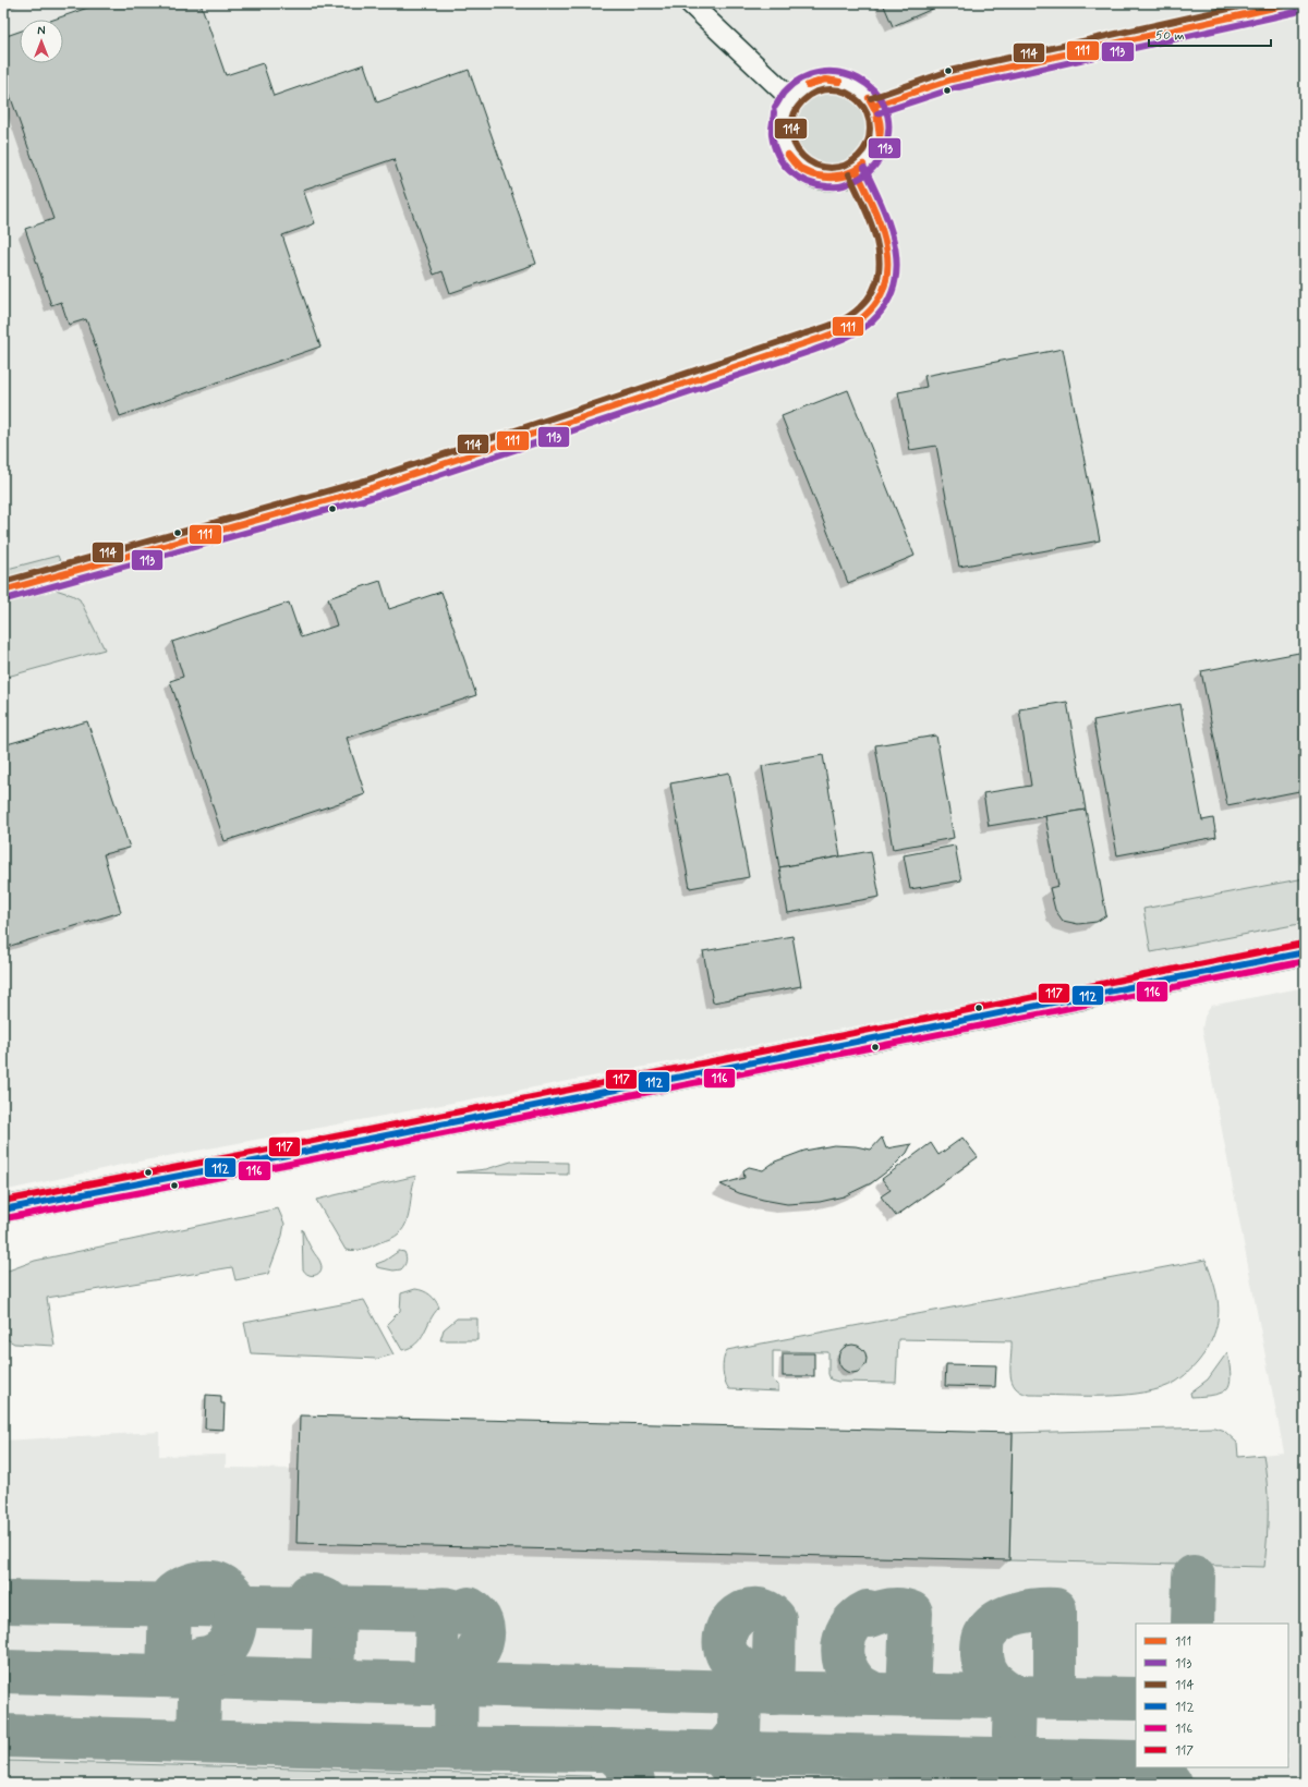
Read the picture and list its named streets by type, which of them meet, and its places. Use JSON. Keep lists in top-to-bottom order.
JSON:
{
  "lines": [
    "transit line 111",
    "transit line 114",
    "transit line 113",
    "transit line 117",
    "transit line 112",
    "transit line 116"
  ],
  "legend": [
    "111",
    "113",
    "114",
    "112",
    "116",
    "117"
  ],
  "scale_bar": "50 m",
  "north": "top"
}
